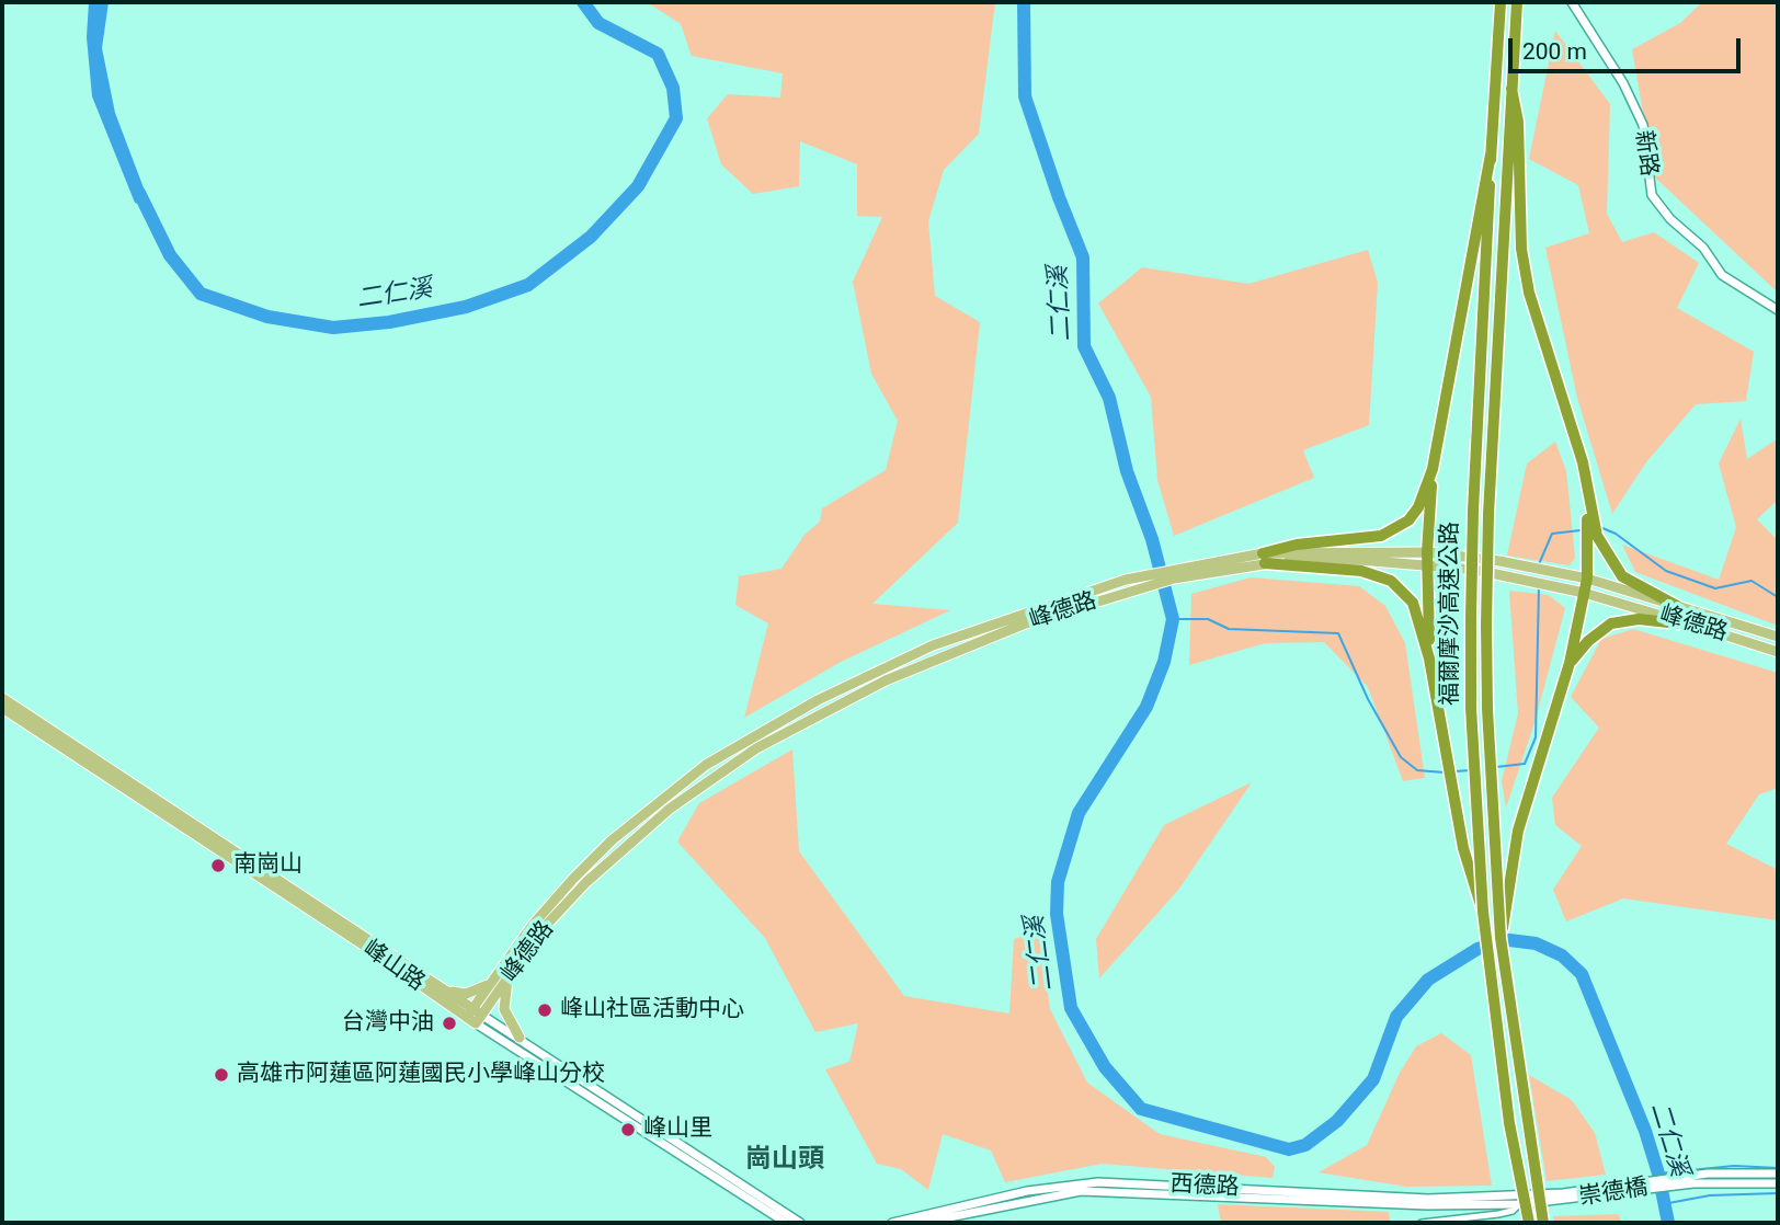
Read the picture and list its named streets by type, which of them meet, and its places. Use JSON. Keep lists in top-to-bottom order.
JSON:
{
  "streets": {
    "highway": ["福爾摩沙高速公路"],
    "main road": ["峰德路", "峰山路"],
    "street": ["新路", "西德路", "崇德橋"]
  },
  "crossings": [
    ["峰德路", "峰山路"],
    ["西德路", "崇德橋"]
  ],
  "districts": ["崗山頭"],
  "water": ["二仁溪"],
  "places": [
    "南崗山",
    "峰山社區活動中心",
    "台灣中油",
    "高雄市阿蓮區阿蓮國民小學峰山分校",
    "峰山里"
  ],
  "scale_bar": "200 m"
}
